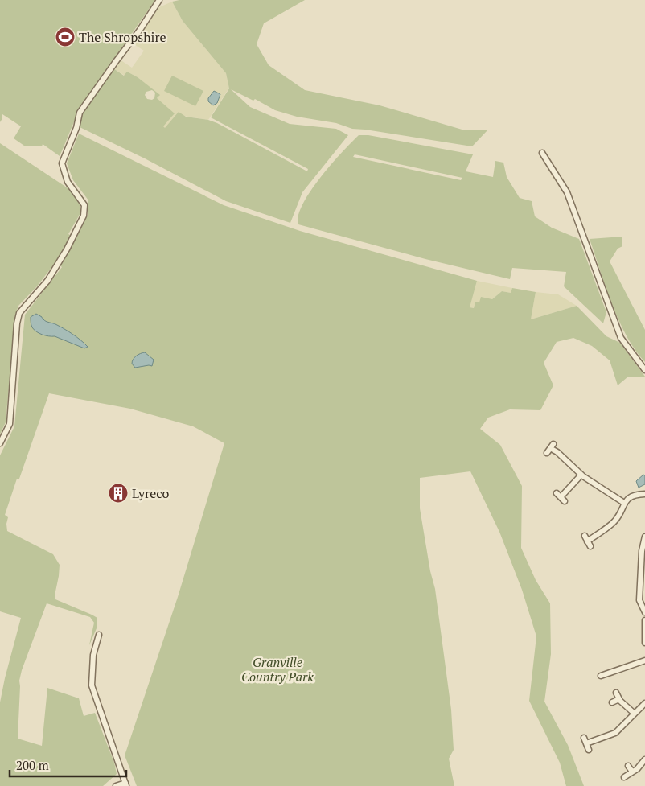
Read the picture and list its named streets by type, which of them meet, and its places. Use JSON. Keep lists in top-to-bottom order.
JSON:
{
  "parks": ["Granville Country Park"],
  "places": {
    "sports": ["The Shropshire"],
    "building": ["Lyreco"]
  },
  "scale_bar": "200 m"
}
